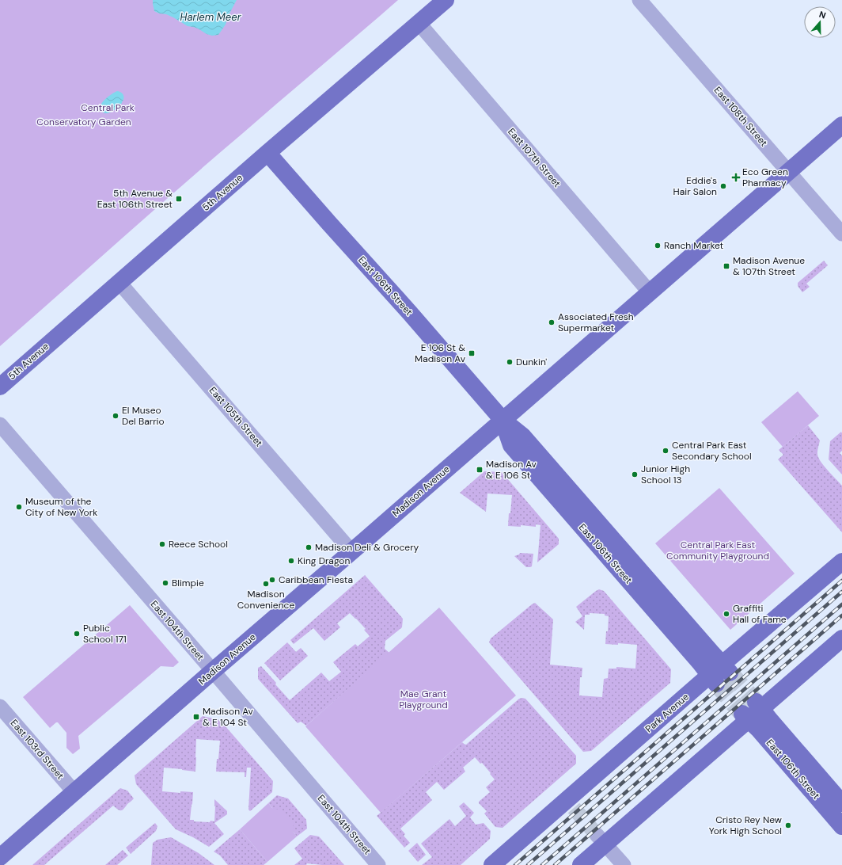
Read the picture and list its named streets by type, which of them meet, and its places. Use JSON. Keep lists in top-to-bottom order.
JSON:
{
  "streets": {
    "main road": [
      "5th Avenue",
      "East 106th Street",
      "Madison Avenue",
      "Park Avenue"
    ],
    "street": [
      "East 108th Street",
      "East 107th Street",
      "East 105th Street",
      "East 104th Street",
      "East 103rd Street"
    ]
  },
  "crossings": [
    ["East 108th Street", "Madison Avenue"],
    ["East 107th Street", "5th Avenue"],
    ["East 107th Street", "Madison Avenue"],
    ["5th Avenue", "East 106th Street"],
    ["5th Avenue", "East 105th Street"],
    ["East 106th Street", "Madison Avenue"],
    ["East 106th Street", "Park Avenue"],
    ["East 105th Street", "Madison Avenue"],
    ["Madison Avenue", "East 104th Street"],
    ["Madison Avenue", "East 103rd Street"]
  ],
  "water": ["Harlem Meer"],
  "parks": [
    "Central Park",
    "Conservatory Garden",
    "Central Park East Community Playground",
    "Mae Grant Playground"
  ],
  "places": {
    "health": ["Eco Green Pharmacy"],
    "other": [
      "Eddie's Hair Salon",
      "Ranch Market",
      "Associated Fresh Supermarket",
      "Dunkin'",
      "El Museo Del Barrio",
      "Central Park East Secondary School",
      "Junior High School 13",
      "Museum of the City of New York",
      "Reece School",
      "Madison Deli & Grocery",
      "King Dragon",
      "Caribbean Fiesta",
      "Blimpie",
      "Madison Convenience",
      "Graffiti Hall of Fame",
      "Public School 171",
      "Cristo Rey New York High School"
    ],
    "transit": [
      "5th Avenue & East 106th Street",
      "Madison Avenue & 107th Street",
      "E 106 St & Madison Av",
      "Madison Av & E 106 St",
      "Madison Av & E 104 St"
    ]
  },
  "north": "top"
}
